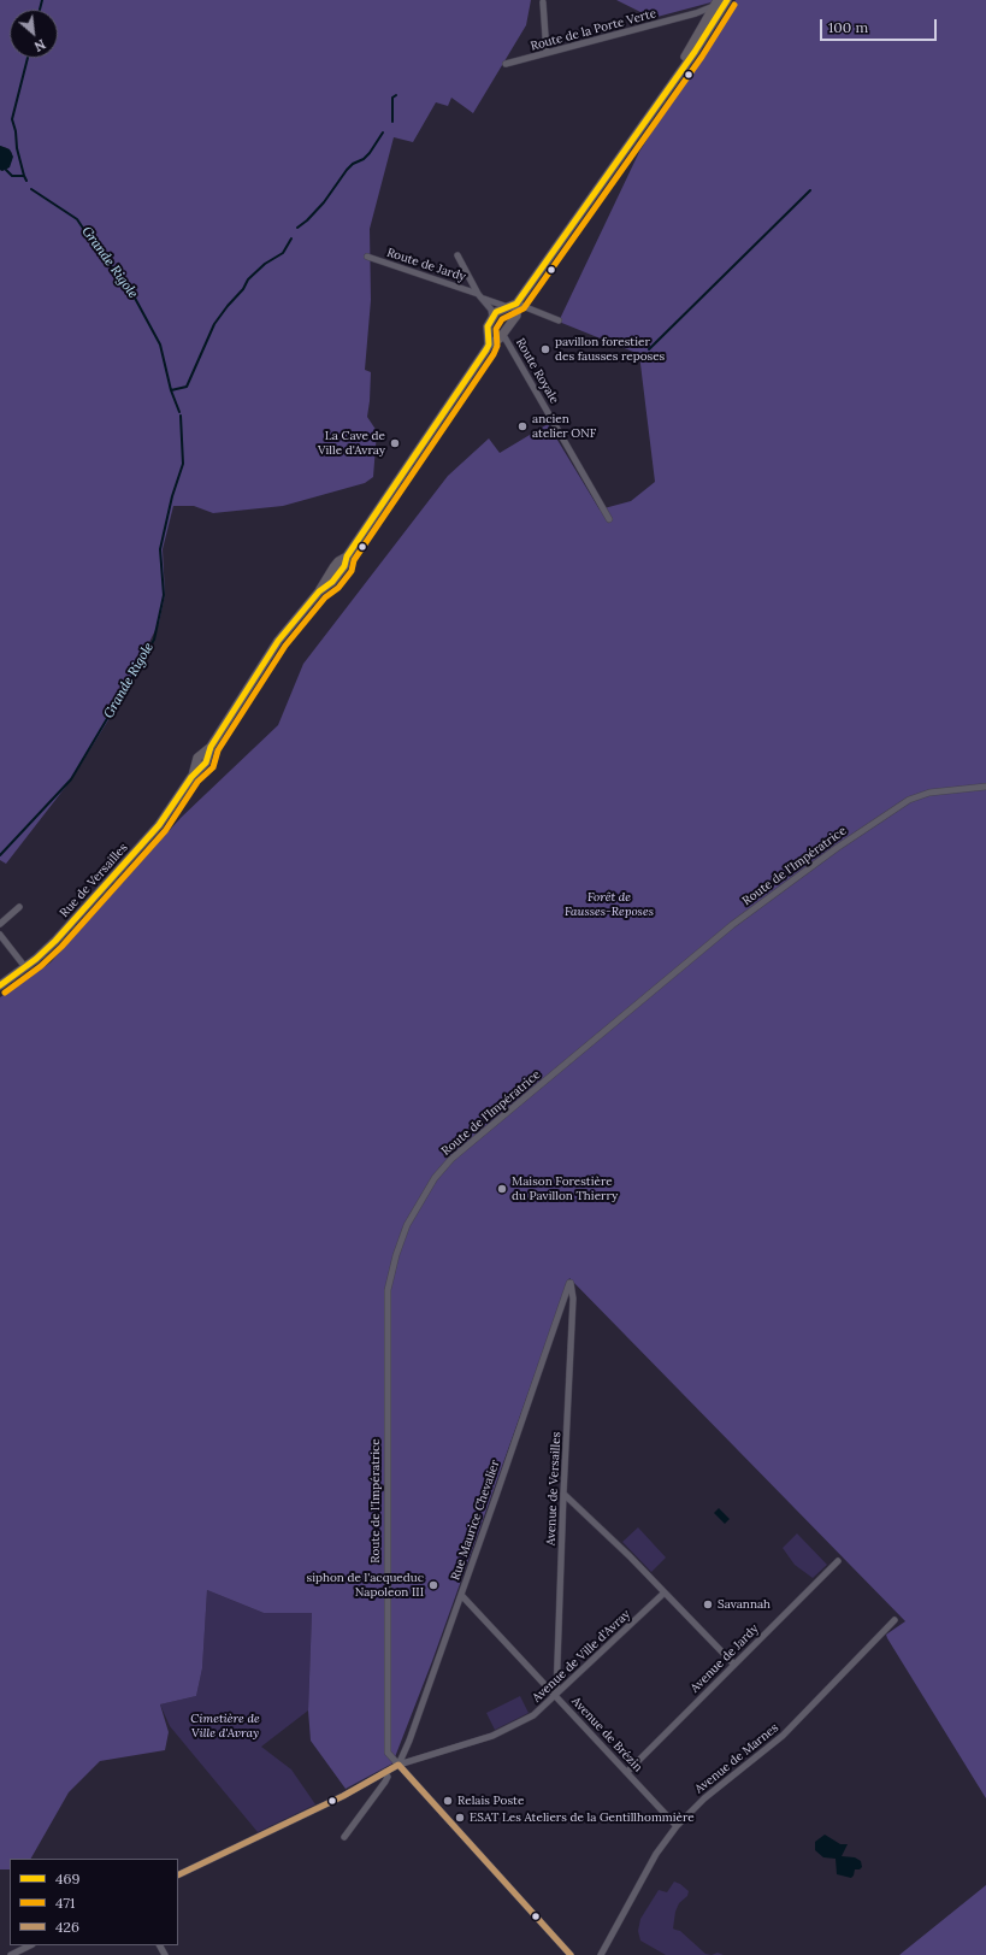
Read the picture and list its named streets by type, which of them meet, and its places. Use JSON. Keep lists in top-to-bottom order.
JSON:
{
  "streets": {
    "main road": ["Rue de Versailles"],
    "street": [
      "Route de la Porte Verte",
      "Route de Jardy",
      "Route Royale",
      "Route de l'Impératrice",
      "Avenue de Versailles",
      "Rue Maurice Chevalier",
      "Avenue de Ville d'Avray",
      "Avenue de Jardy",
      "Avenue de Brézin",
      "Avenue de Marnes"
    ]
  },
  "crossings": [
    ["Route de l'Impératrice", "Rue Maurice Chevalier"],
    ["Route de l'Impératrice", "Avenue de Ville d'Avray"],
    ["Avenue de Versailles", "Rue Maurice Chevalier"],
    ["Avenue de Versailles", "Avenue de Ville d'Avray"],
    ["Avenue de Versailles", "Avenue de Brézin"],
    ["Rue Maurice Chevalier", "Avenue de Ville d'Avray"],
    ["Rue Maurice Chevalier", "Avenue de Brézin"],
    ["Avenue de Ville d'Avray", "Avenue de Brézin"],
    ["Avenue de Jardy", "Avenue de Brézin"],
    ["Avenue de Brézin", "Avenue de Marnes"]
  ],
  "water": ["Grande Rigole"],
  "parks": ["Forêt de Fausses-Reposes", "Cimetière de Ville d'Avray"],
  "places": [
    "pavillon forestier des fausses reposes",
    "ancien atelier ONF",
    "La Cave de Ville d'Avray",
    "Maison Forestière du Pavillon Thierry",
    "siphon de l'acqueduc Napoleon III",
    "Savannah",
    "Relais Poste",
    "ESAT Les Ateliers de la Gentillhommière"
  ],
  "lines": ["transit line 469", "transit line 471", "transit line 426"],
  "legend": ["469", "471", "426"],
  "scale_bar": "100 m",
  "north": "bottom right"
}
